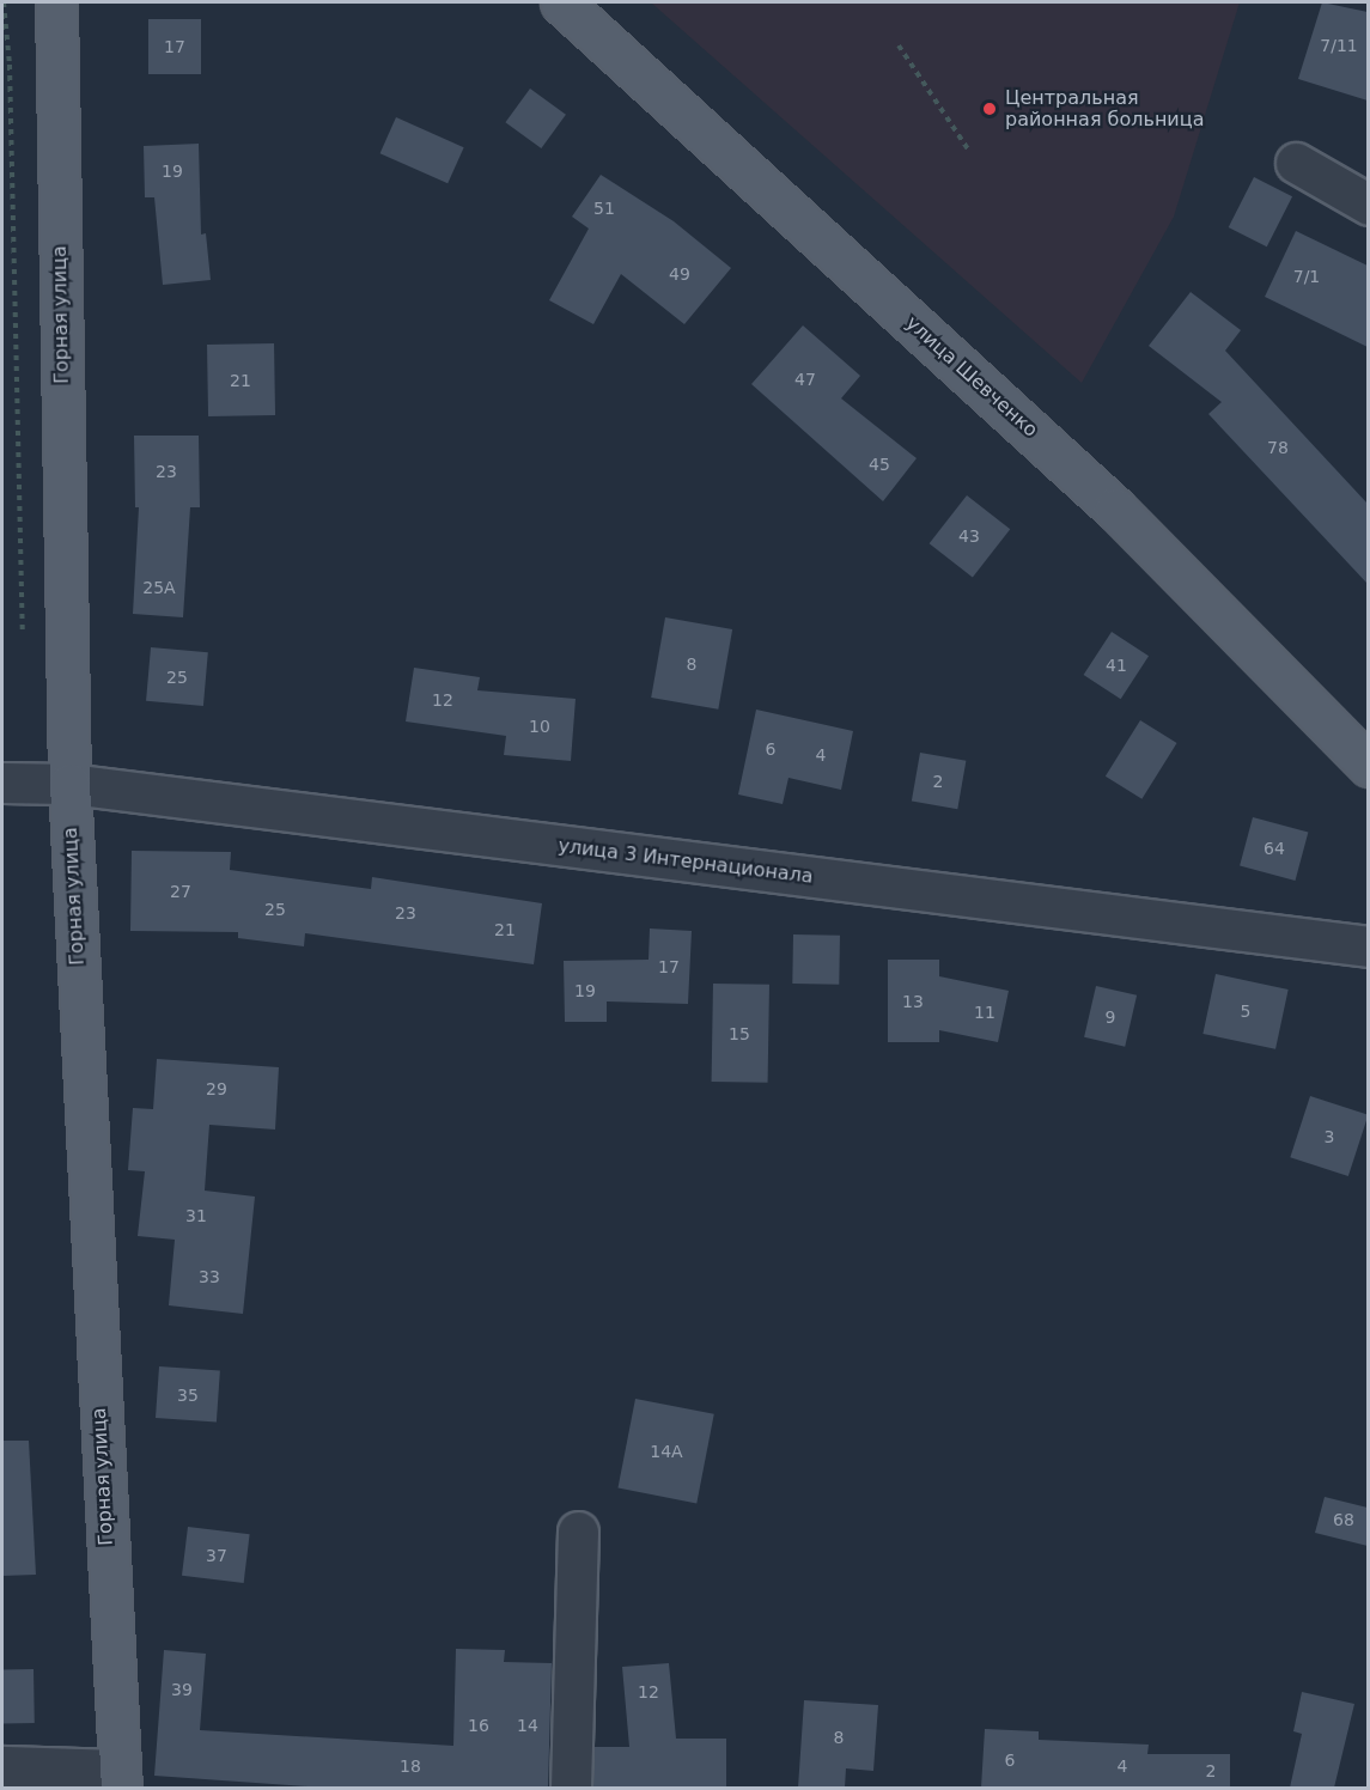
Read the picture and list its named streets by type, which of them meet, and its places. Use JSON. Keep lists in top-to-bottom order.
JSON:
{
  "streets": {
    "main road": ["Горная улица", "улица Шевченко"],
    "street": ["улица 3 Интернационала"]
  },
  "crossings": [
    ["Горная улица", "улица 3 Интернационала"]
  ],
  "places": ["Центральная районная больница"],
  "house_numbers": [
    "7/11",
    "17",
    "19",
    "51",
    "49",
    "7/1",
    "47",
    "21",
    "78",
    "45",
    "23",
    "43",
    "25А",
    "8",
    "41",
    "25",
    "12",
    "10",
    "6",
    "4",
    "2",
    "64",
    "27",
    "25",
    "23",
    "21",
    "17",
    "19",
    "13",
    "5",
    "11",
    "9",
    "15",
    "29",
    "3",
    "31",
    "33",
    "35",
    "14А",
    "68",
    "37",
    "39",
    "12",
    "16",
    "14",
    "8",
    "6",
    "18",
    "4",
    "2"
  ]
}
